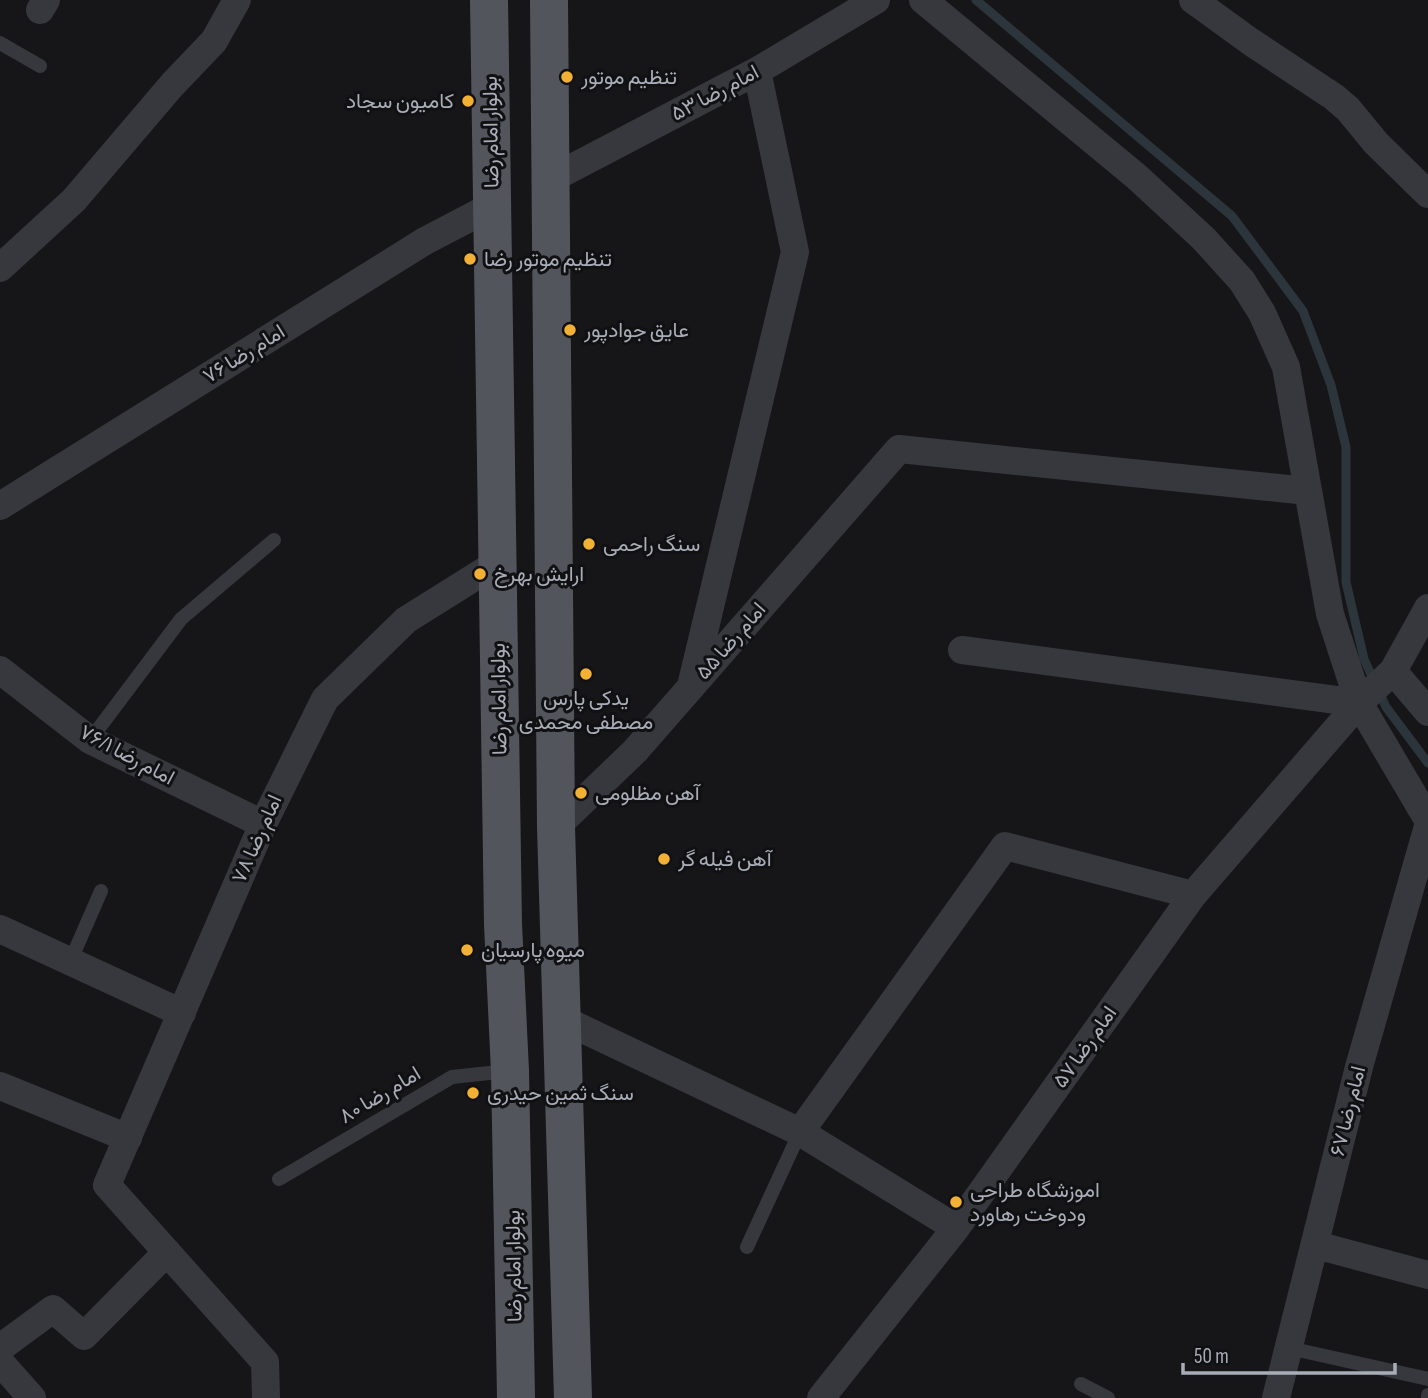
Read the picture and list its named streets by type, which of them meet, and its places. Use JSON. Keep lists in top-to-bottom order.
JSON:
{
  "streets": {
    "main road": ["بولوار امام رضا"],
    "street": [
      "امام رضا ۵۳",
      "امام رضا ۷۶",
      "امام رضا ۵۵",
      "امام رضا ۷۶/۱",
      "امام رضا ۷۸",
      "امام رضا ۵۷",
      "امام رضا ۶۷"
    ],
    "lane": ["امام رضا ۸۰"]
  },
  "crossings": [
    ["بولوار امام رضا", "امام رضا ۷۶"],
    ["بولوار امام رضا", "امام رضا ۷۸"],
    ["بولوار امام رضا", "امام رضا ۸۰"],
    ["امام رضا ۵۵", "امام رضا ۶۷"],
    ["امام رضا ۷۶/۱", "امام رضا ۷۸"],
    ["امام رضا ۵۷", "امام رضا ۶۷"]
  ],
  "places": [
    "تنظیم موتور",
    "کامیون سجاد",
    "تنظیم موتور رضا",
    "عایق جوادپور",
    "سنگ راحمی",
    "ارایش بهرخ",
    "یدکی پارس مصطفی محمدی",
    "آهن مظلومی",
    "آهن فیله گر",
    "میوه پارسیان",
    "سنگ ثمین حیدری",
    "اموزشگاه طراحی ودوخت رهاورد"
  ],
  "scale_bar": "50 m"
}
